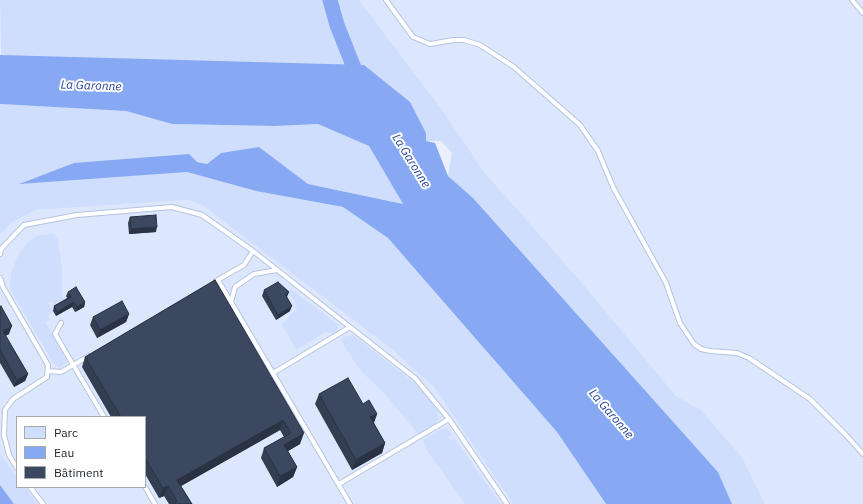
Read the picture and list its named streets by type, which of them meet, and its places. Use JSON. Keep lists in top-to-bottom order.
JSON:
{
  "water": ["La Garonne"],
  "legend": ["Parc", "Eau", "Bâtiment"]
}
